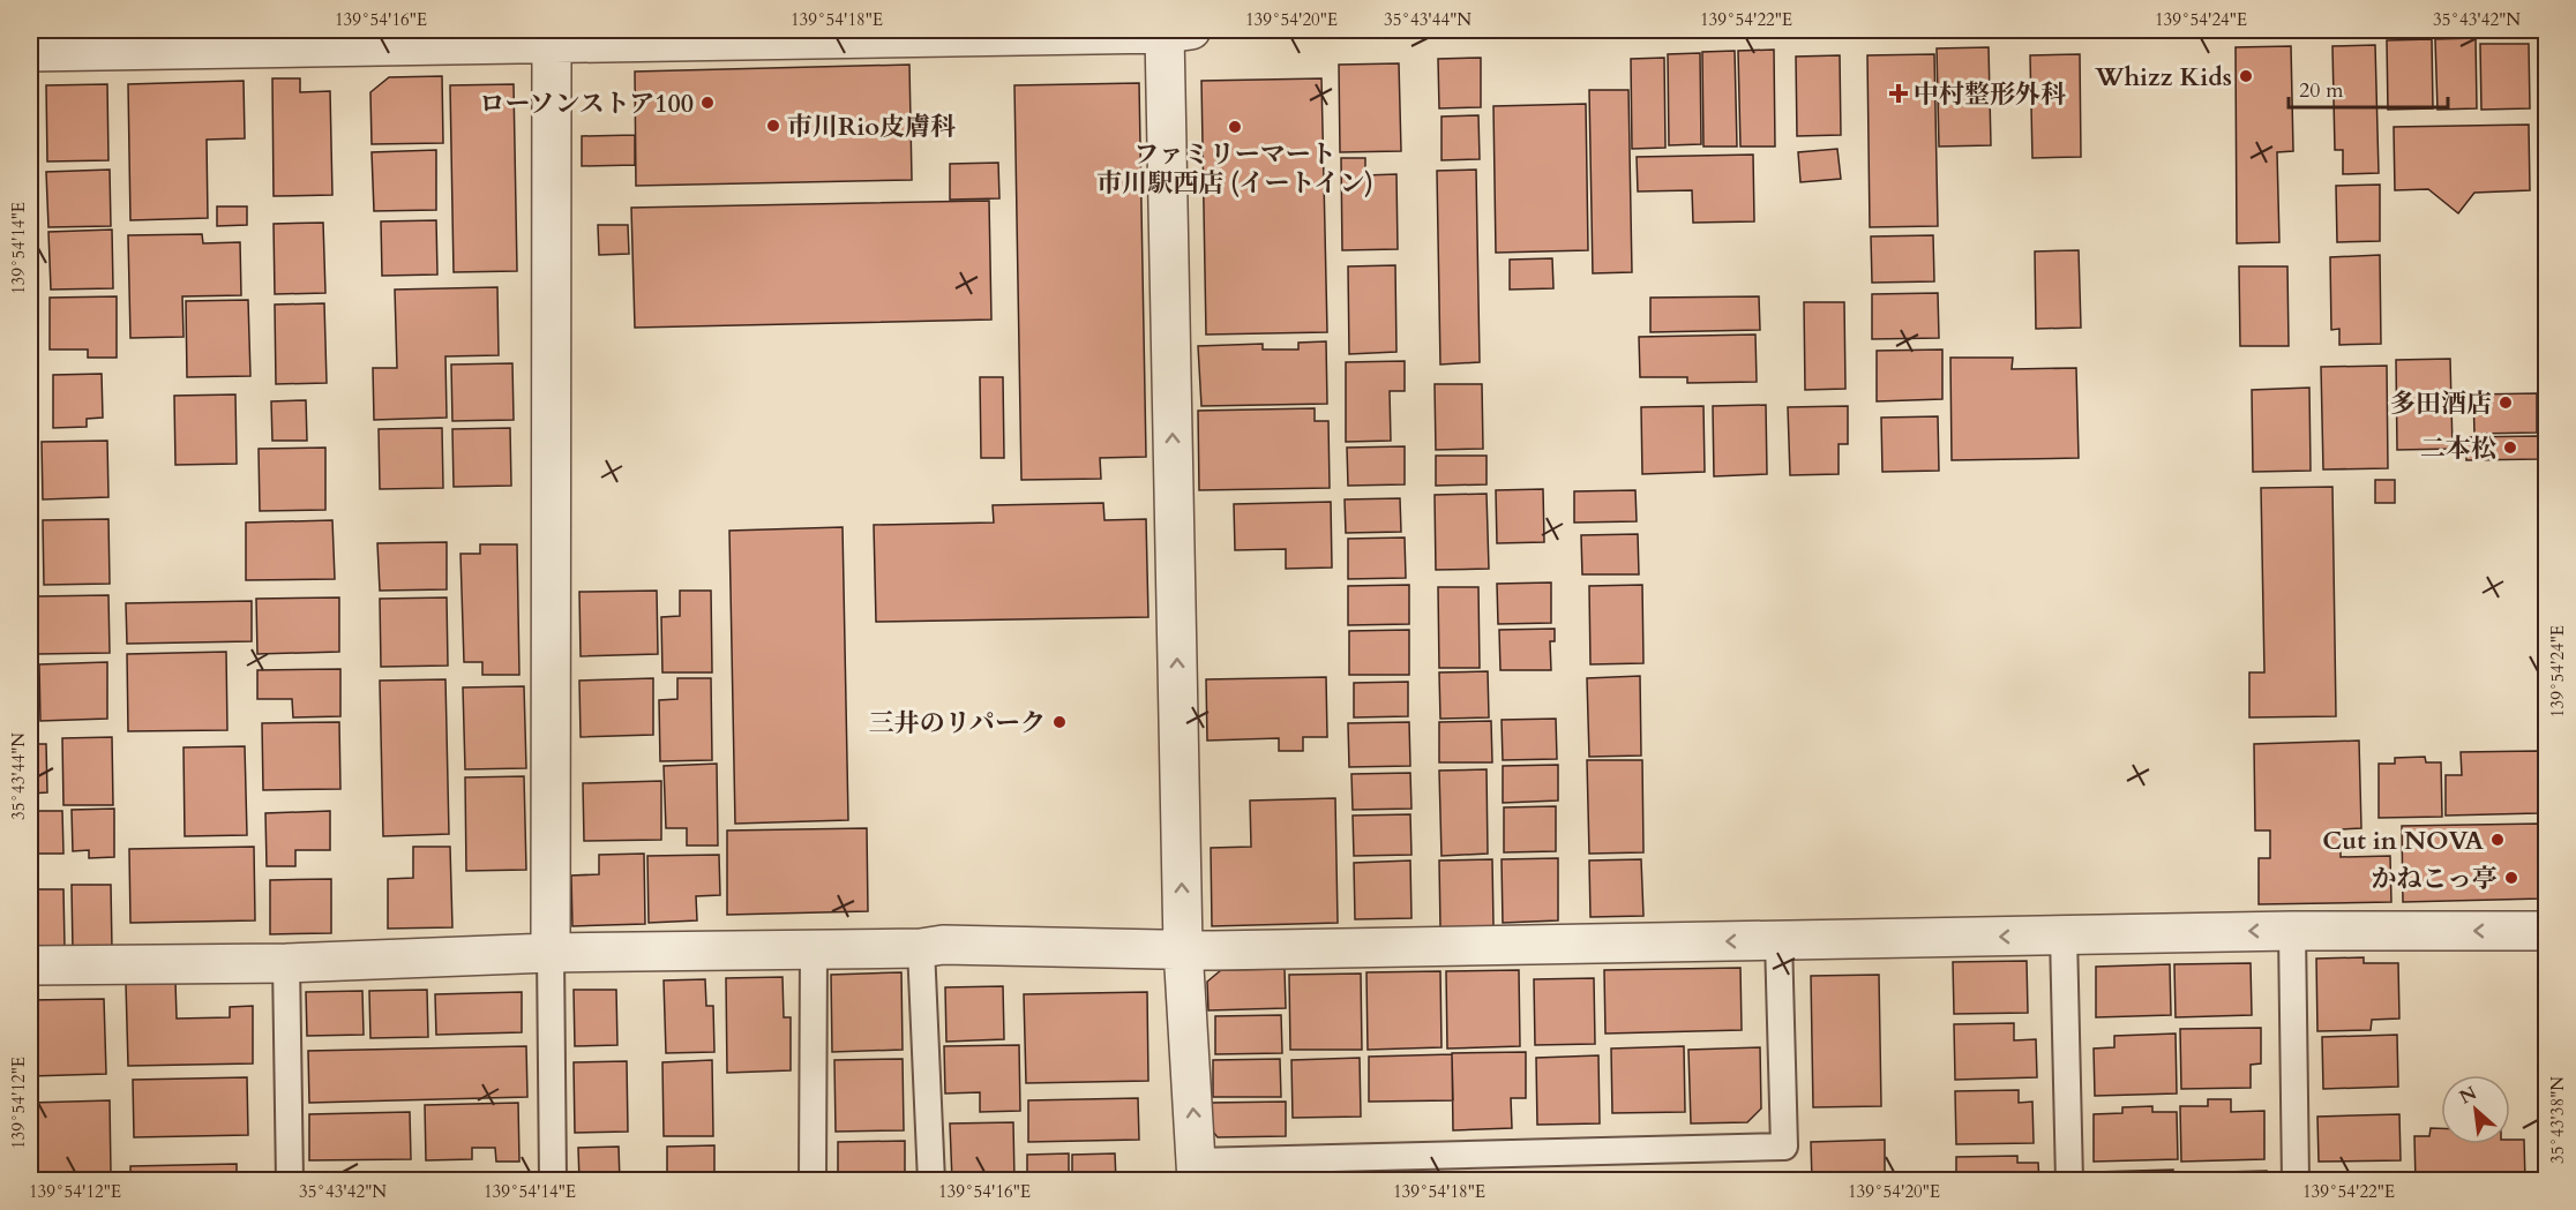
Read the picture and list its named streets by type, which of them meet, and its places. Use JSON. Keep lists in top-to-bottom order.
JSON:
{
  "places": {
    "other": [
      "Whizz Kids",
      "ローソンストア100",
      "市川Rio皮膚科",
      "ファミリーマート 市川駅西店 (イートイン)",
      "多田酒店",
      "二本松",
      "三井のリパーク",
      "Cut in NOVA",
      "かねこっ亭"
    ],
    "health": ["中村整形外科"]
  },
  "scale_bar": "20 m",
  "north": "top left",
  "coordinates": [
    "139°54'16\"E",
    "139°54'18\"E",
    "139°54'20\"E",
    "35°43'44\"N",
    "139°54'22\"E",
    "139°54'24\"E",
    "35°43'42\"N",
    "139°54'14\"E",
    "139°54'12\"E",
    "35°43'38\"N"
  ]
}
